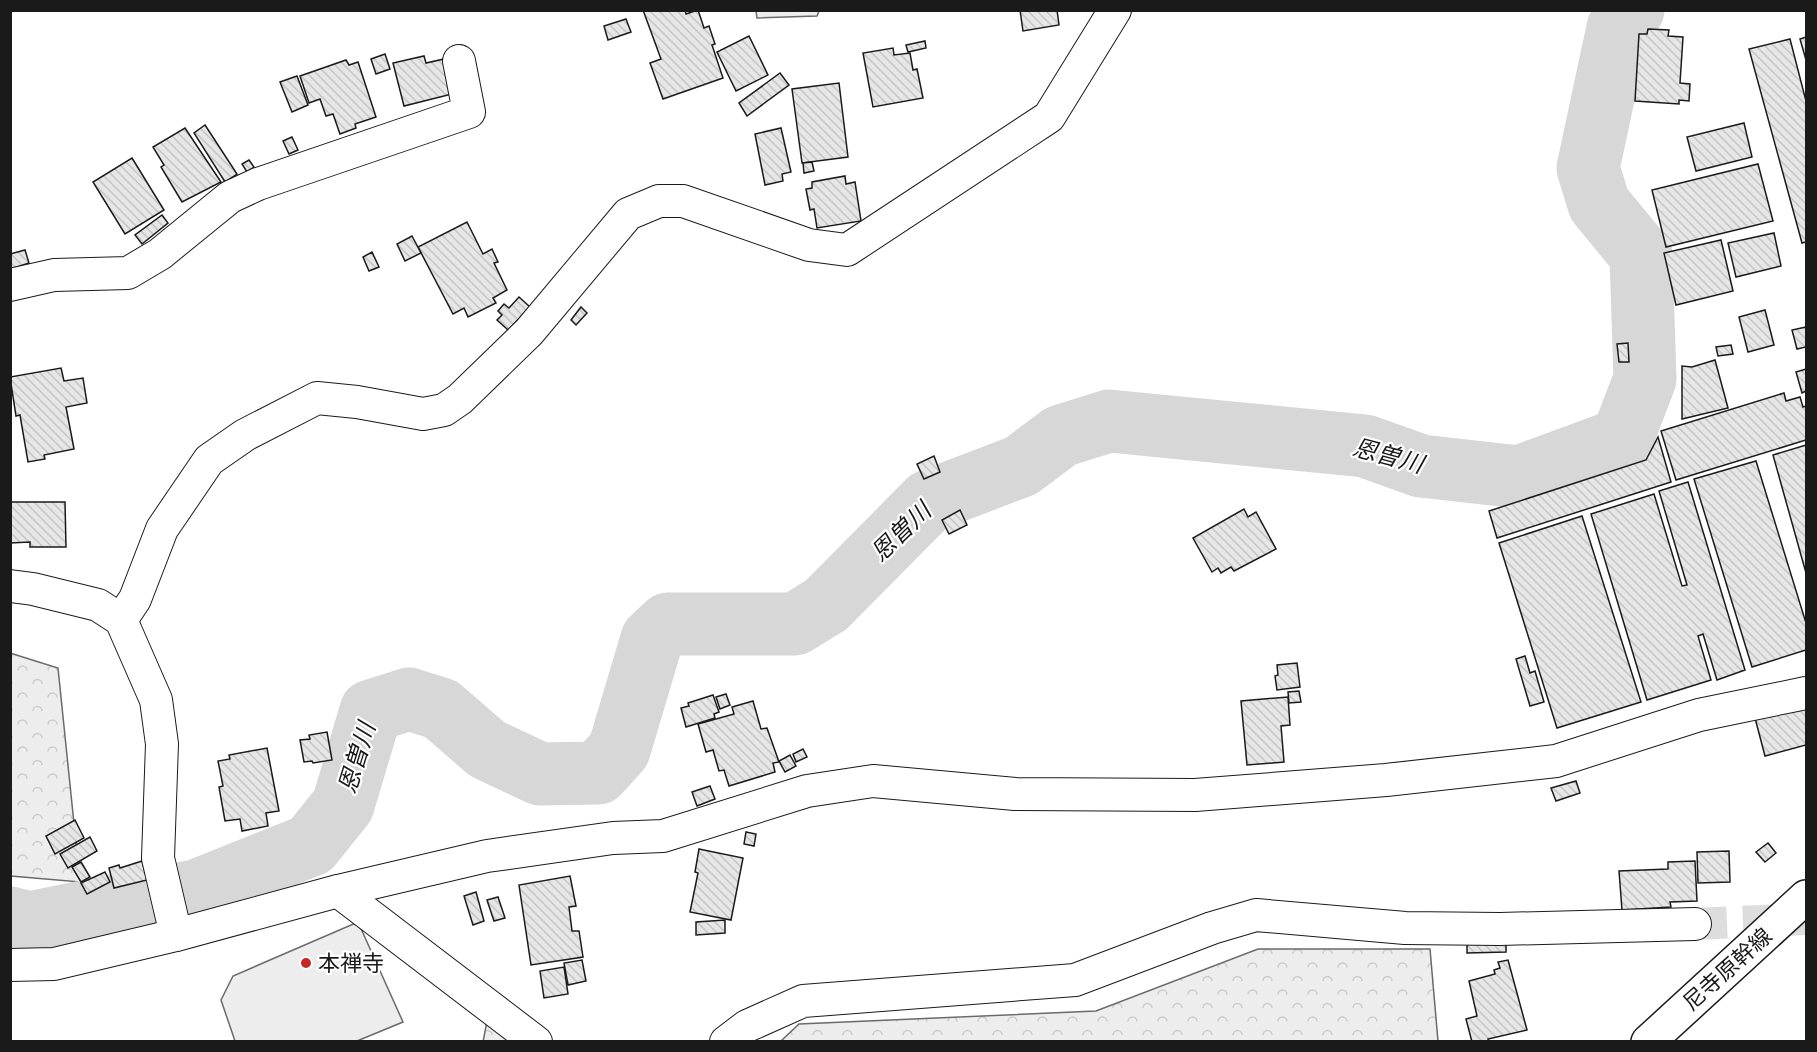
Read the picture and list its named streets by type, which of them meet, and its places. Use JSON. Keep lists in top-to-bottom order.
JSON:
{
  "streets": {
    "street": ["尼寺原幹線"]
  },
  "water": ["恩曽川"],
  "places": ["本禅寺"]
}
